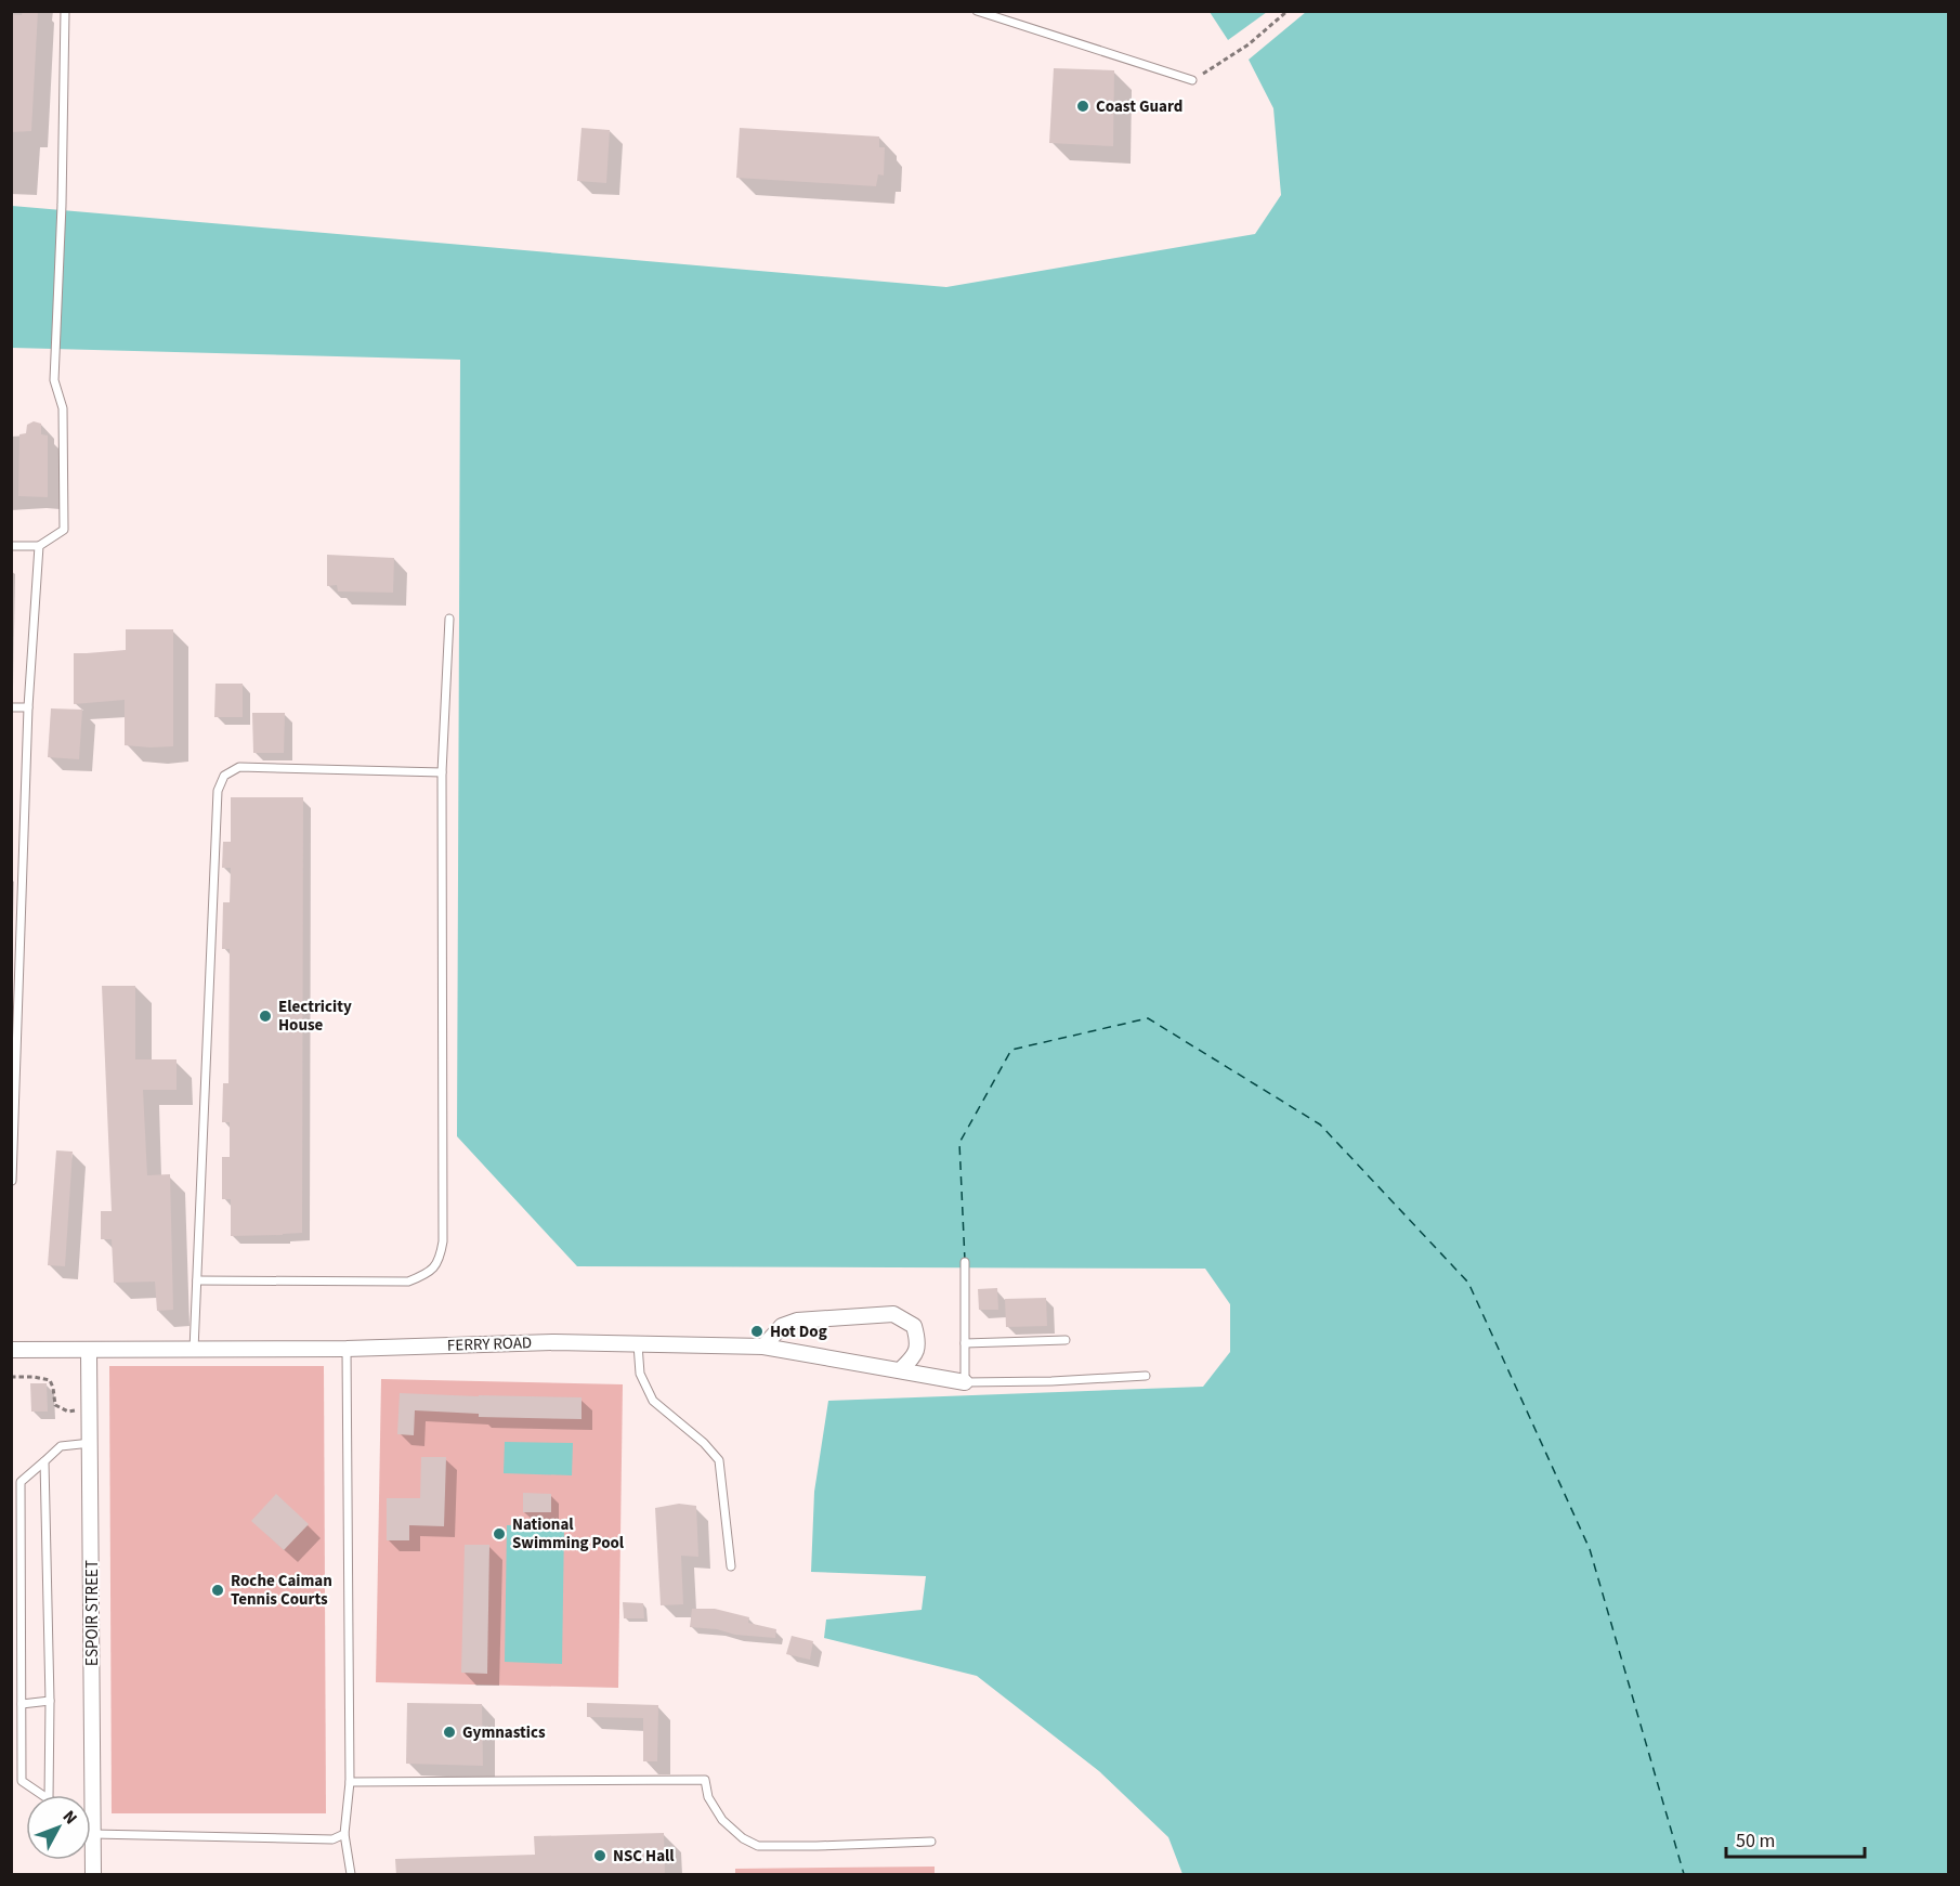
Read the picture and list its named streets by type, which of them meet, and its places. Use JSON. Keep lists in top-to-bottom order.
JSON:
{
  "streets": {
    "street": ["FERRY ROAD", "ESPOIR STREET"]
  },
  "crossings": [
    ["FERRY ROAD", "ESPOIR STREET"]
  ],
  "places": [
    "Coast Guard",
    "Electricity House",
    "Hot Dog",
    "National Swimming Pool",
    "Roche Caiman Tennis Courts",
    "Gymnastics",
    "NSC Hall"
  ],
  "scale_bar": "50 m",
  "north": "top right"
}
